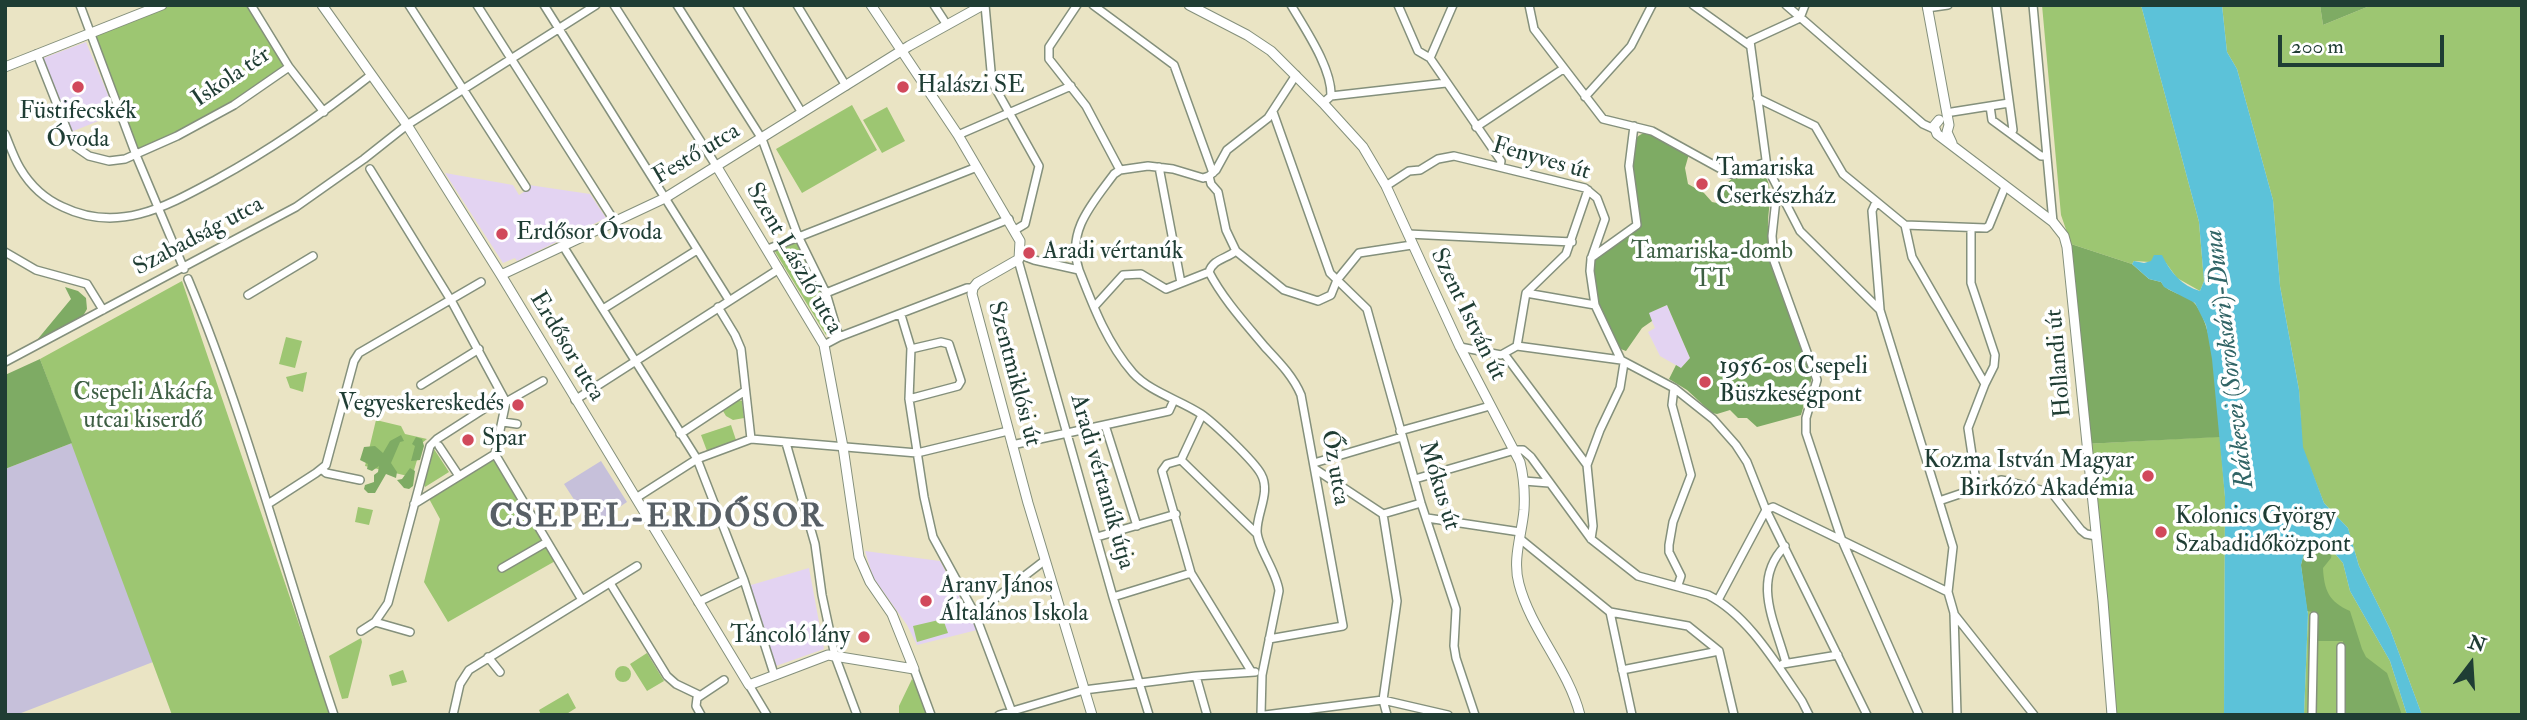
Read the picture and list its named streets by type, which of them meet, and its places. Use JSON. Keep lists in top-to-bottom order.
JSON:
{
  "streets": {
    "street": [
      "Iskola tér",
      "Festő utca",
      "Fenyves út",
      "Szabadság utca",
      "Szent László utca",
      "Szent István út",
      "Erdősor utca",
      "Hollandi út",
      "Szentmiklósi út",
      "Őz utca",
      "Aradi vértanúk útja",
      "Mókus út"
    ]
  },
  "crossings": [
    ["Festő utca", "Szent László utca"],
    ["Festő utca", "Erdősor utca"],
    ["Fenyves út", "Szent István út"],
    ["Szabadság utca", "Erdősor utca"],
    ["Szentmiklósi út", "Aradi vértanúk útja"]
  ],
  "districts": ["CSEPEL-ERDŐSOR"],
  "water": ["Ráckevei (Soroksári)-Duna"],
  "parks": ["Tamariska-domb TT", "Csepeli Akácfa utcai kiserdő"],
  "places": [
    "Füstifecskék Óvoda",
    "Halászi SE",
    "Tamariska Cserkészház",
    "Erdősor Óvoda",
    "Aradi vértanúk",
    "1956-os Csepeli Büszkeségpont",
    "Vegyeskereskedés",
    "Spar",
    "Kozma István Magyar Birkózó Akadémia",
    "Kolonics György Szabadidőközpont",
    "Arany János Általános Iskola",
    "Táncoló lány"
  ],
  "scale_bar": "200 m",
  "north": "top"
}
